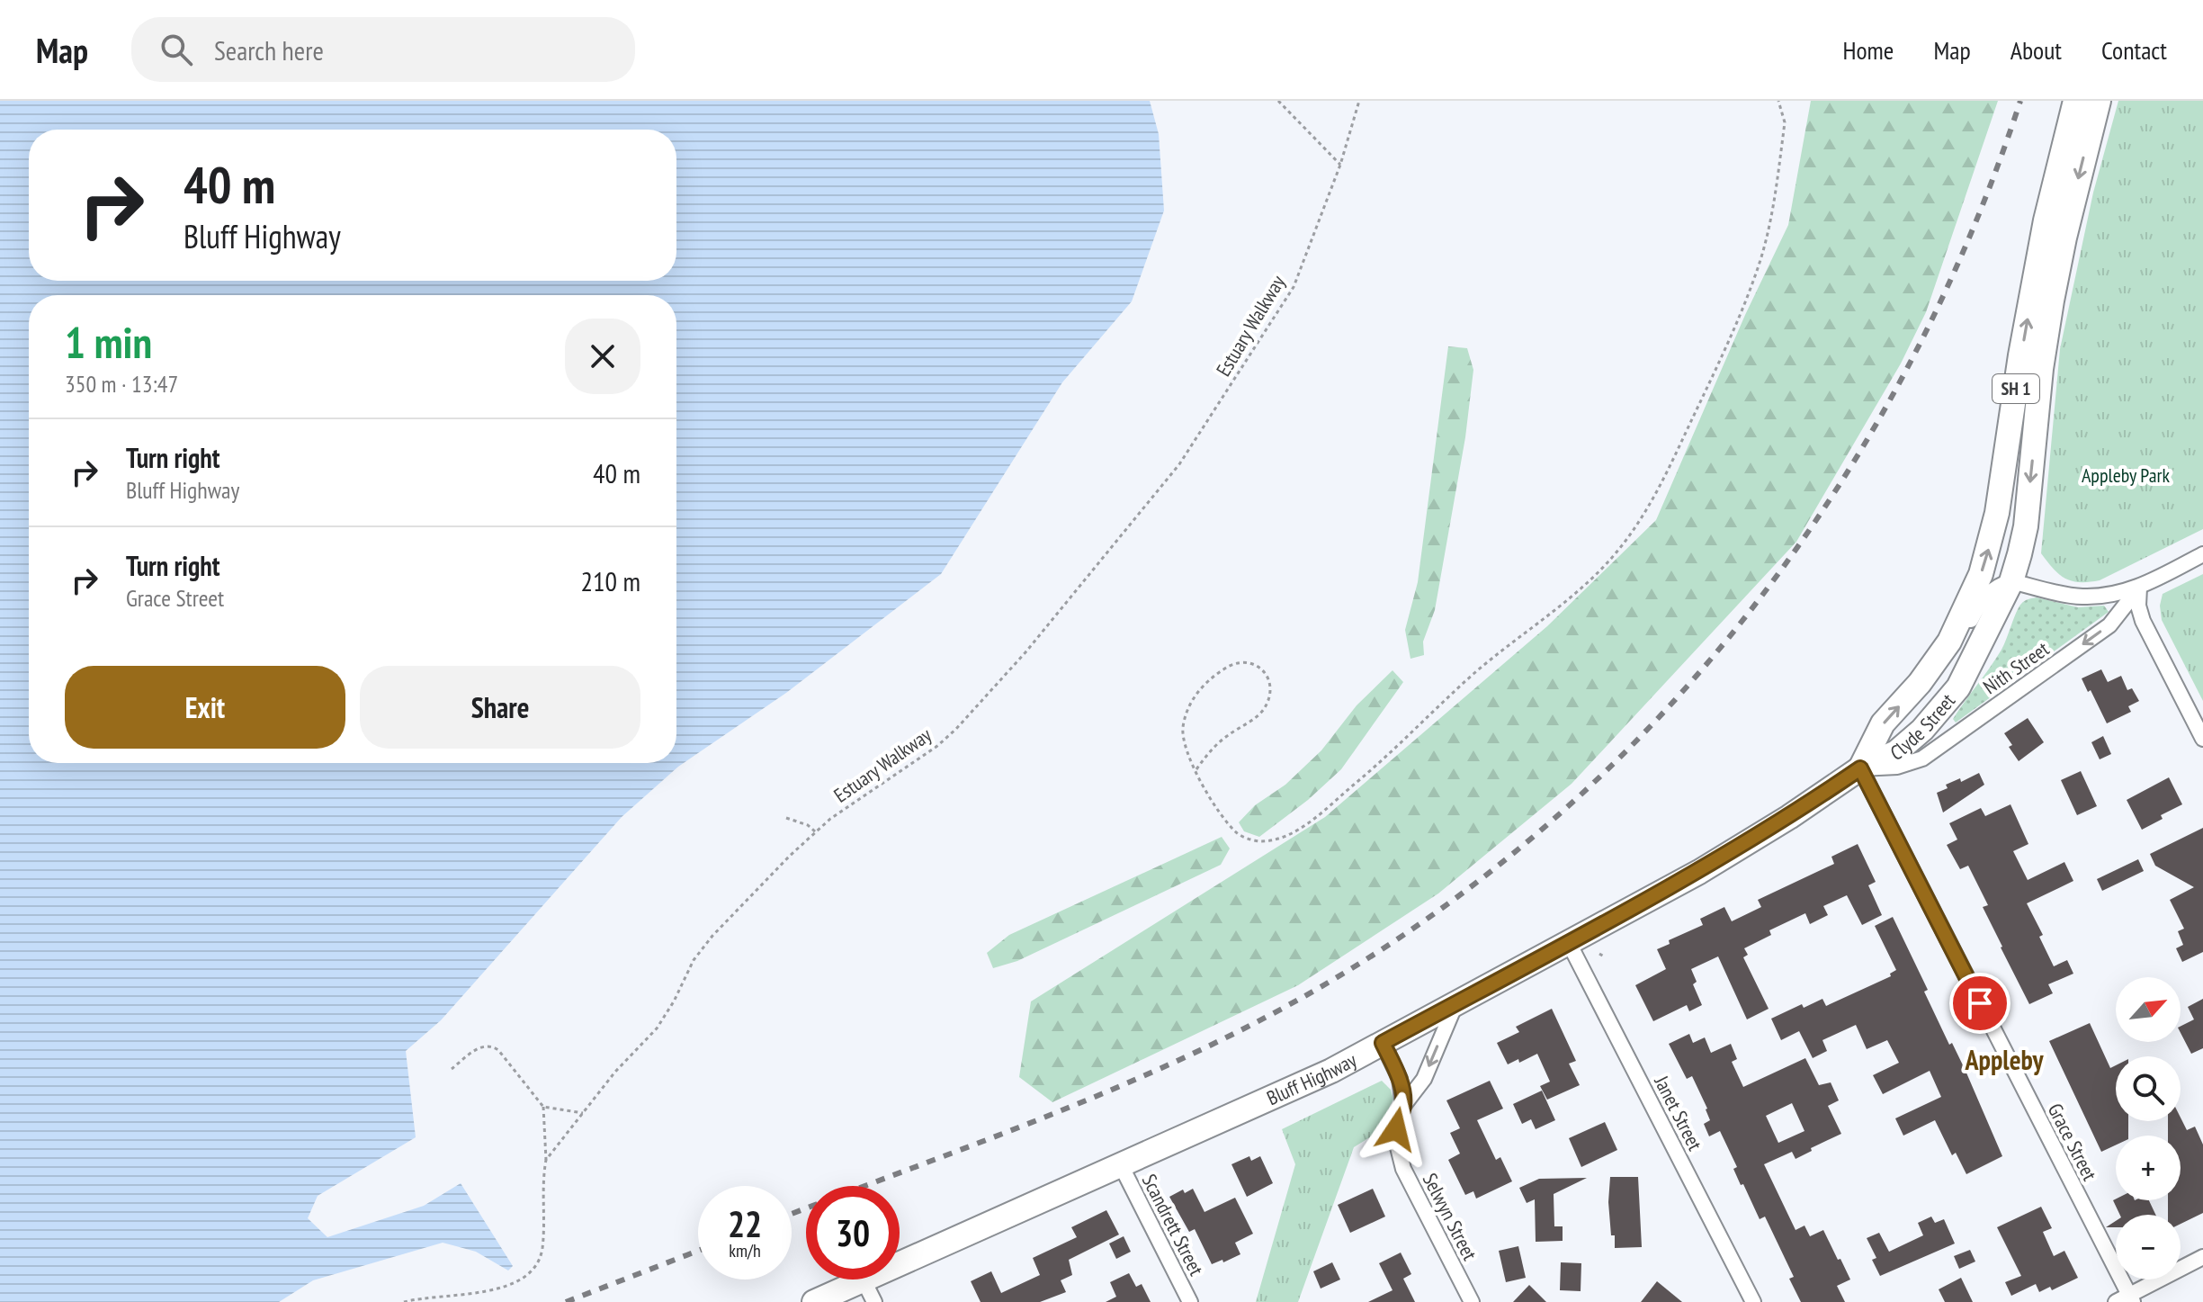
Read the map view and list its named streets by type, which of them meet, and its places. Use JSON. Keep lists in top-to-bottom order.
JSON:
{
  "streets": {
    "highway": ["SH 1", "Clyde Street", "Bluff Highway"],
    "street": [
      "Nith Street",
      "Janet Street",
      "Grace Street",
      "Selwyn Street",
      "Scandrett Street"
    ],
    "path": ["Estuary Walkway"]
  },
  "crossings": [
    ["Nith Street", "Clyde Street"],
    ["Nith Street", "Bluff Highway"],
    ["Nith Street", "Grace Street"],
    ["Clyde Street", "Bluff Highway"],
    ["Clyde Street", "Grace Street"],
    ["Bluff Highway", "Janet Street"],
    ["Bluff Highway", "Grace Street"],
    ["Bluff Highway", "Selwyn Street"],
    ["Bluff Highway", "Scandrett Street"]
  ],
  "districts": ["Appleby"],
  "parks": ["Appleby Park"],
  "north": "top right",
  "page": {
    "header": "Map",
    "search": "Search here",
    "nav": [
      "Home",
      "Map",
      "About",
      "Contact"
    ],
    "turn": ["40 m", "Bluff Highway"],
    "heading": ["1 min", "350 m · 13:47"],
    "list": [
      {
        "name": "Turn right",
        "note": "Bluff Highway",
        "value": "40 m"
      },
      {
        "name": "Turn right",
        "note": "Grace Street",
        "value": "210 m"
      }
    ],
    "buttons": ["Exit", "Share"],
    "map_buttons": ["+", "−"],
    "speed": "22 km/h",
    "limit": "30"
  }
}
